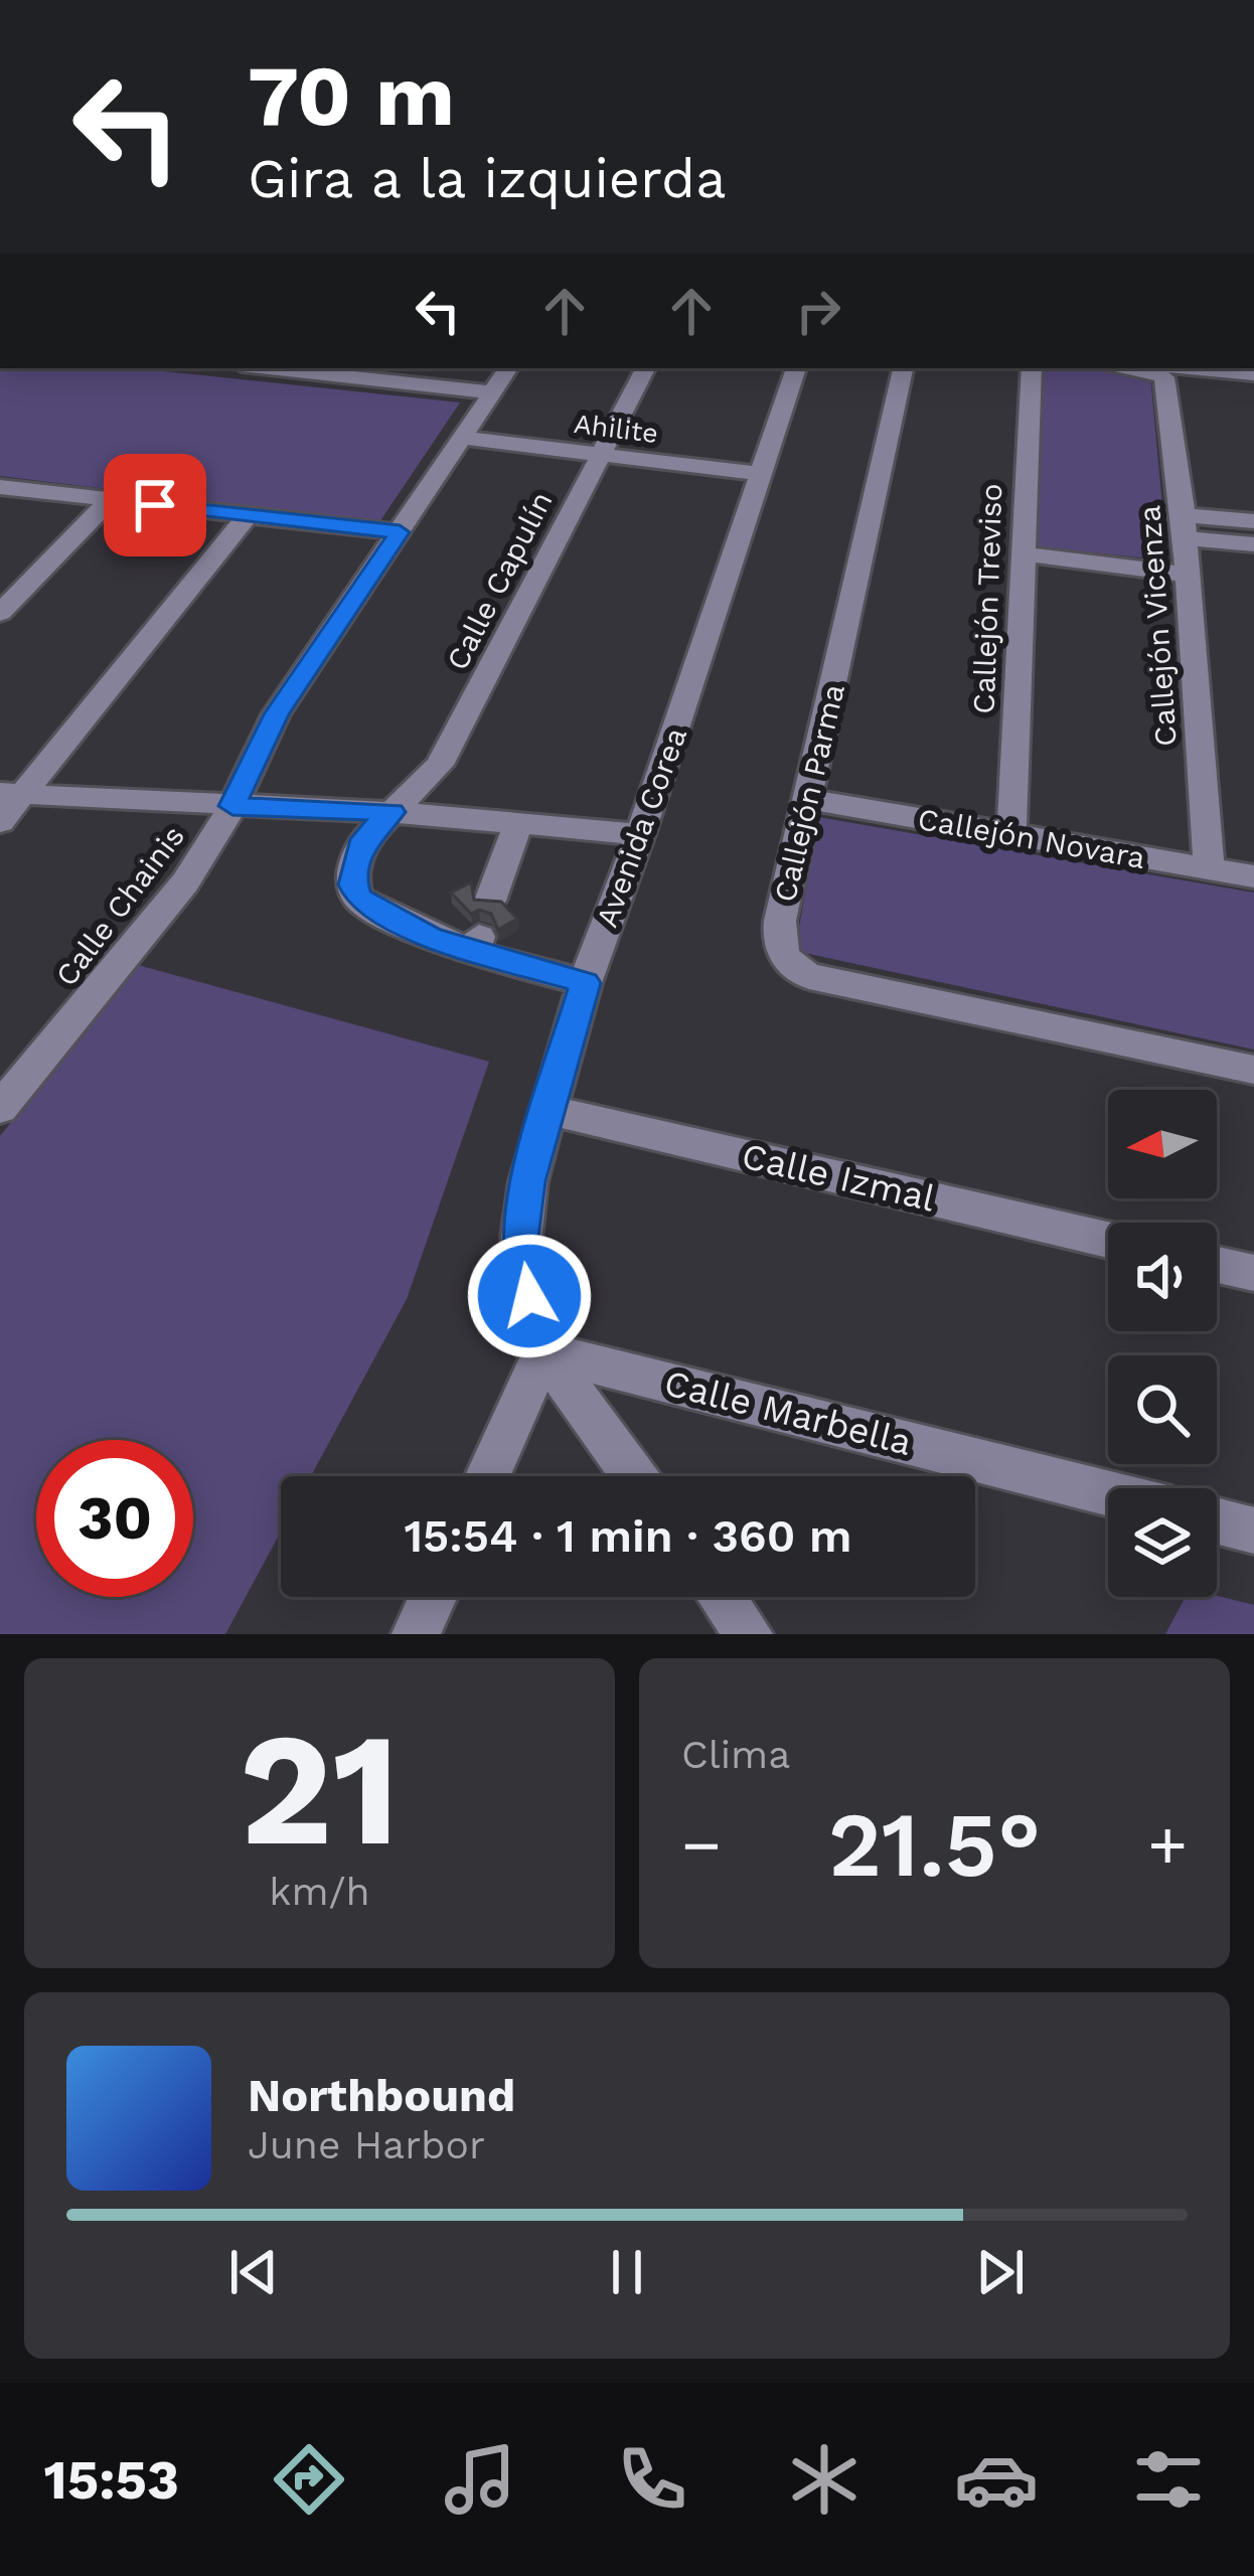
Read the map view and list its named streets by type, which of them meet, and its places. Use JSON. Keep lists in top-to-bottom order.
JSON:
{
  "streets": {
    "street": [
      "Ahilite",
      "Calle Capulín",
      "Callejón Treviso",
      "Callejón Vicenza",
      "Callejón Parma",
      "Avenida Corea",
      "Callejón Novara",
      "Calle Chainis",
      "Calle Izmal",
      "Calle Marbella"
    ]
  },
  "crossings": [
    ["Ahilite", "Calle Capulín"],
    ["Ahilite", "Avenida Corea"],
    ["Ahilite", "Calle Chainis"],
    ["Callejón Treviso", "Callejón Novara"],
    ["Callejón Vicenza", "Callejón Novara"],
    ["Callejón Parma", "Callejón Novara"],
    ["Avenida Corea", "Calle Izmal"],
    ["Avenida Corea", "Calle Marbella"]
  ],
  "north": "left",
  "page": {
    "turn": ["70 m", "Gira a la izquierda"],
    "limit": "30",
    "trip": "15:54 · 1 min · 360 m",
    "tile": [
      ["21", "km/h"],
      "Clima"
    ],
    "heat": ["−", "21.5°", "+"],
    "song": ["Northbound", "June Harbor"],
    "tabs": "15:53"
  }
}
